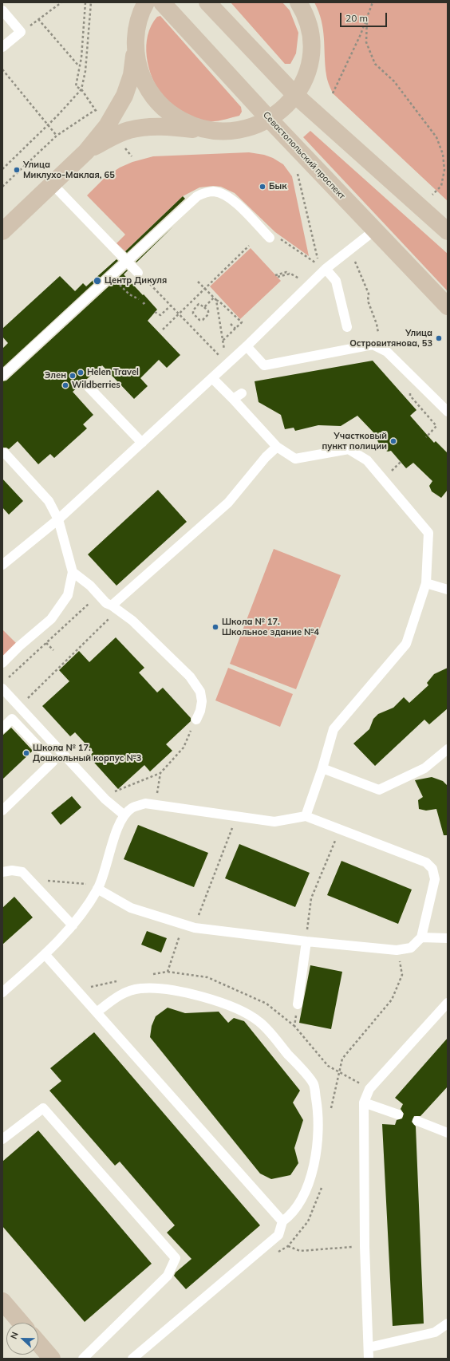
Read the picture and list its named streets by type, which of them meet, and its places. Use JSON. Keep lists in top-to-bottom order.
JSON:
{
  "streets": {
    "main road": ["Севастопольский проспект"]
  },
  "places": [
    "Улица Миклухо-Маклая, 65",
    "Бык",
    "Центр Дикуля",
    "Улица Островитянова, 53",
    "Helen Travel",
    "Элен",
    "Wildberries",
    "Участковый пункт полиции",
    "Школа № 17. Школьное здание №4",
    "Школа № 17. Дошкольный корпус №3"
  ],
  "scale_bar": "20 m",
  "north": "left"
}
